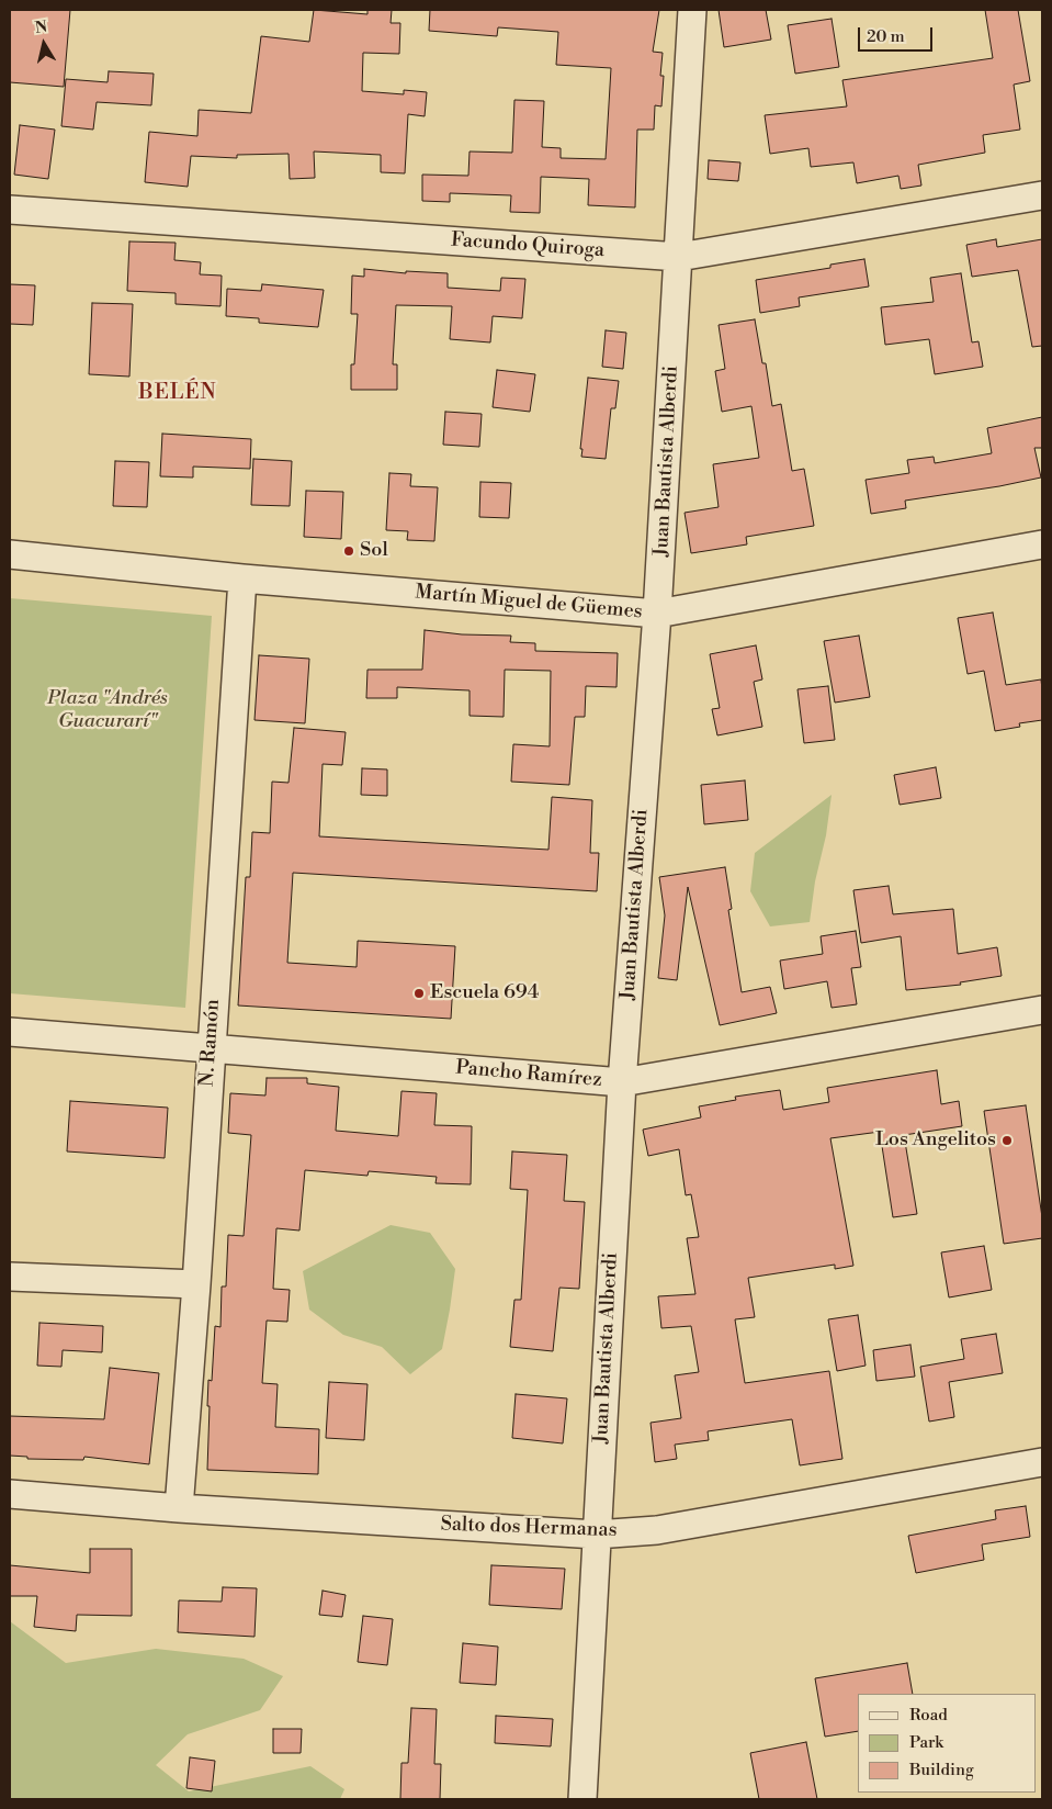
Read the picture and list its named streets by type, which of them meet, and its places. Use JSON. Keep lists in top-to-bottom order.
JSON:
{
  "streets": {
    "street": [
      "Facundo Quiroga",
      "Juan Bautista Alberdi",
      "Martín Miguel de Güemes",
      "N. Ramón",
      "Pancho Ramírez",
      "Salto dos Hermanas"
    ]
  },
  "crossings": [
    ["Facundo Quiroga", "Juan Bautista Alberdi"],
    ["Juan Bautista Alberdi", "Martín Miguel de Güemes"],
    ["Juan Bautista Alberdi", "Pancho Ramírez"],
    ["Juan Bautista Alberdi", "Salto dos Hermanas"],
    ["Martín Miguel de Güemes", "N. Ramón"],
    ["N. Ramón", "Pancho Ramírez"],
    ["N. Ramón", "Salto dos Hermanas"]
  ],
  "districts": ["BELÉN"],
  "parks": ["Plaza \"Andrés Guacurarí\""],
  "places": ["Sol", "Escuela 694", "Los Angelitos"],
  "legend": ["Road", "Park", "Building"],
  "scale_bar": "20 m",
  "north": "top"
}
